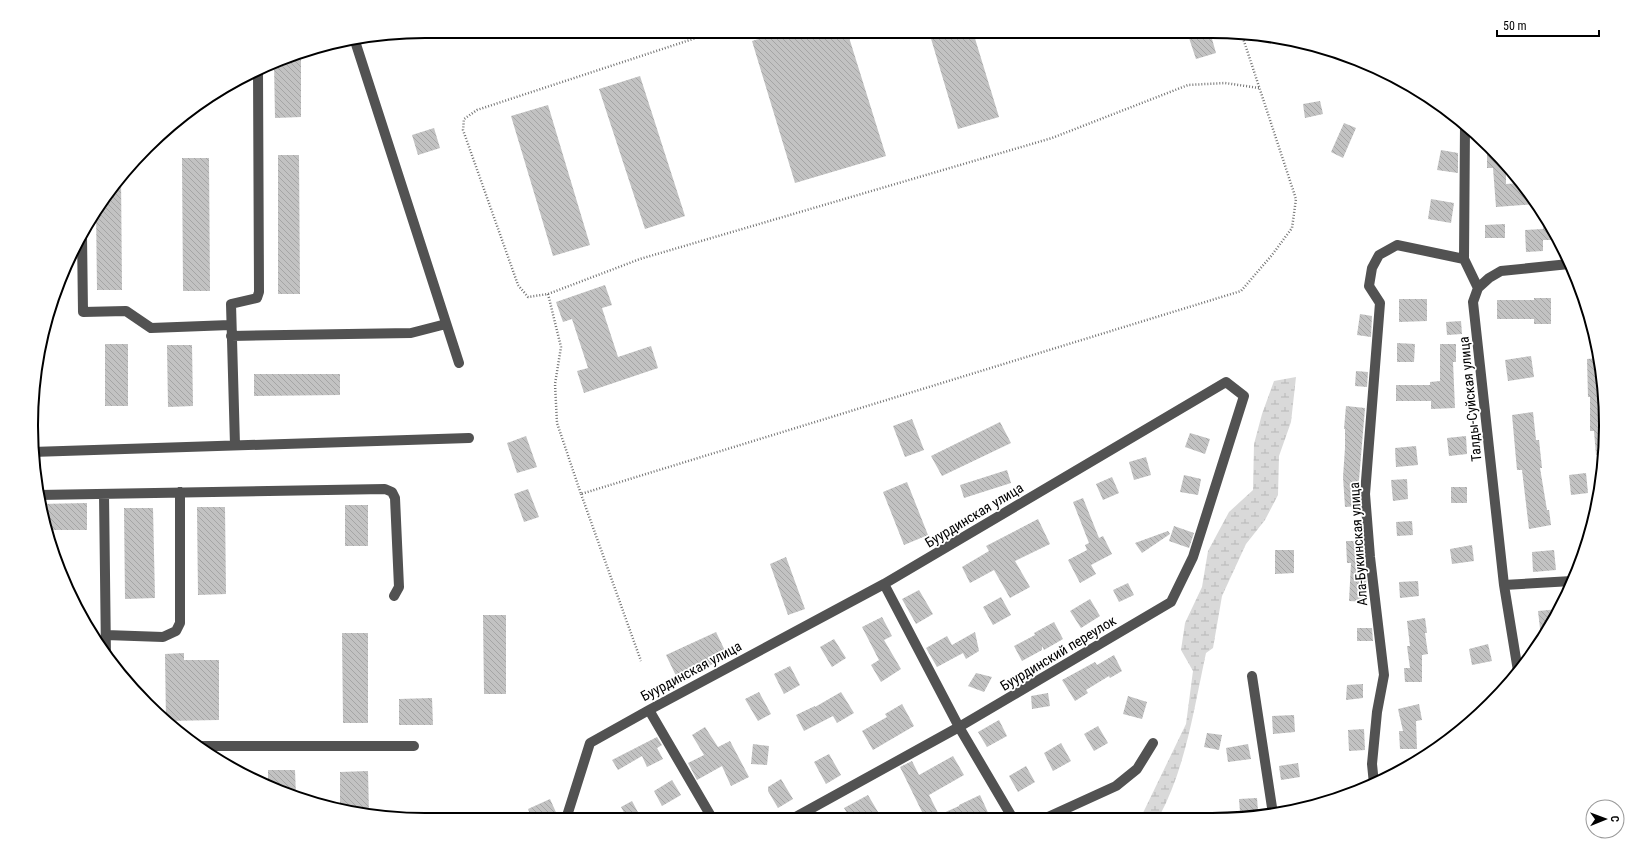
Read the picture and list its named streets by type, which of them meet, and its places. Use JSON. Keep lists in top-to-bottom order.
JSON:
{
  "streets": {
    "street": [
      "Талды-Суйская улица",
      "Буурдинская улица",
      "Ала-Букинская улица",
      "Буурдинский переулок"
    ]
  },
  "crossings": [
    ["Буурдинская улица", "Буурдинский переулок"]
  ],
  "scale_bar": "50 m",
  "north": "right"
}
